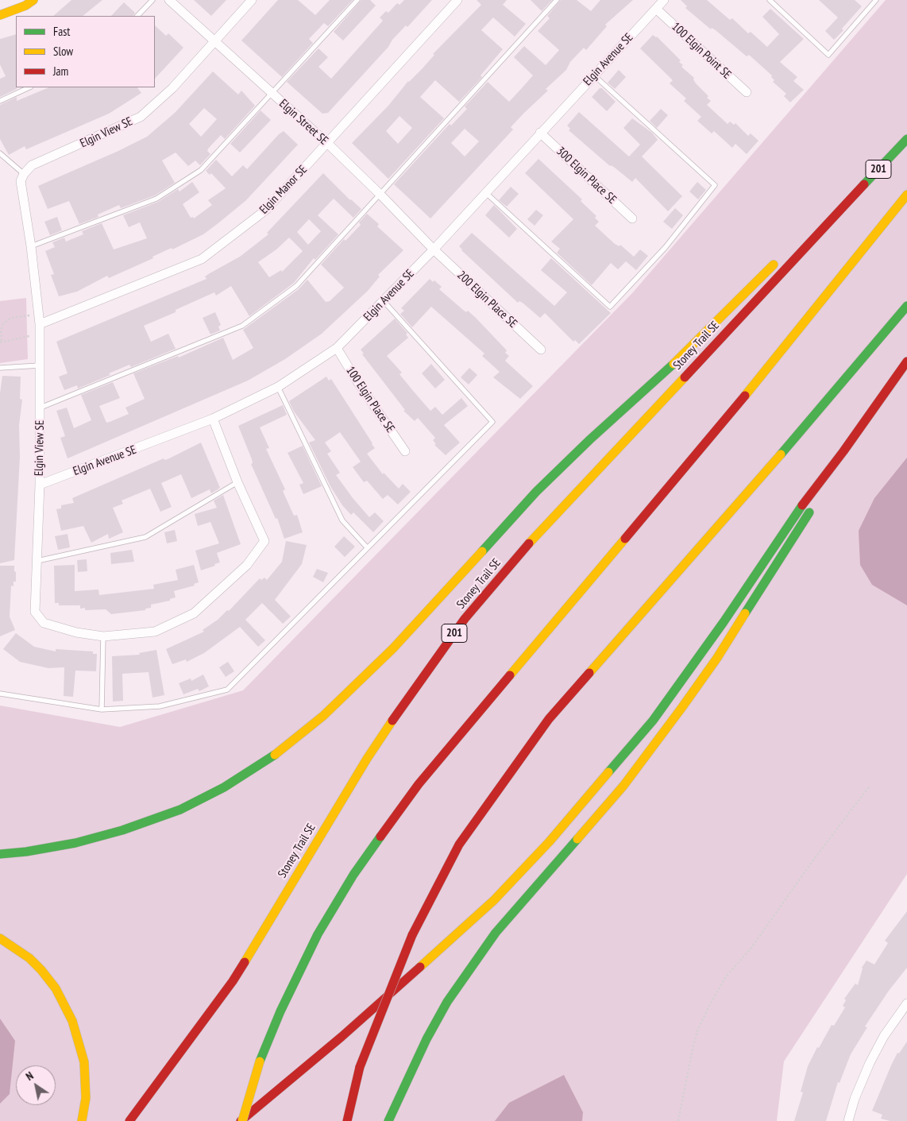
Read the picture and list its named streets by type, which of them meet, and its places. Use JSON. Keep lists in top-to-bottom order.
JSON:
{
  "streets": {
    "main road": ["201", "Stoney Trail SE"],
    "street": [
      "100 Elgin Point SE",
      "Elgin Avenue SE",
      "Elgin Street SE",
      "Elgin View SE",
      "300 Elgin Place SE",
      "Elgin Manor SE",
      "200 Elgin Place SE",
      "100 Elgin Place SE"
    ]
  },
  "crossings": [
    ["100 Elgin Point SE", "Elgin Avenue SE"],
    ["Elgin Avenue SE", "Elgin Street SE"],
    ["Elgin Avenue SE", "Elgin View SE"],
    ["Elgin Avenue SE", "300 Elgin Place SE"],
    ["Elgin Avenue SE", "200 Elgin Place SE"],
    ["Elgin Avenue SE", "100 Elgin Place SE"],
    ["Elgin Street SE", "Elgin View SE"],
    ["Elgin Street SE", "Elgin Manor SE"],
    ["Elgin Street SE", "200 Elgin Place SE"],
    ["Elgin View SE", "Elgin Manor SE"]
  ],
  "legend": ["Fast", "Slow", "Jam"],
  "north": "top left"
}
